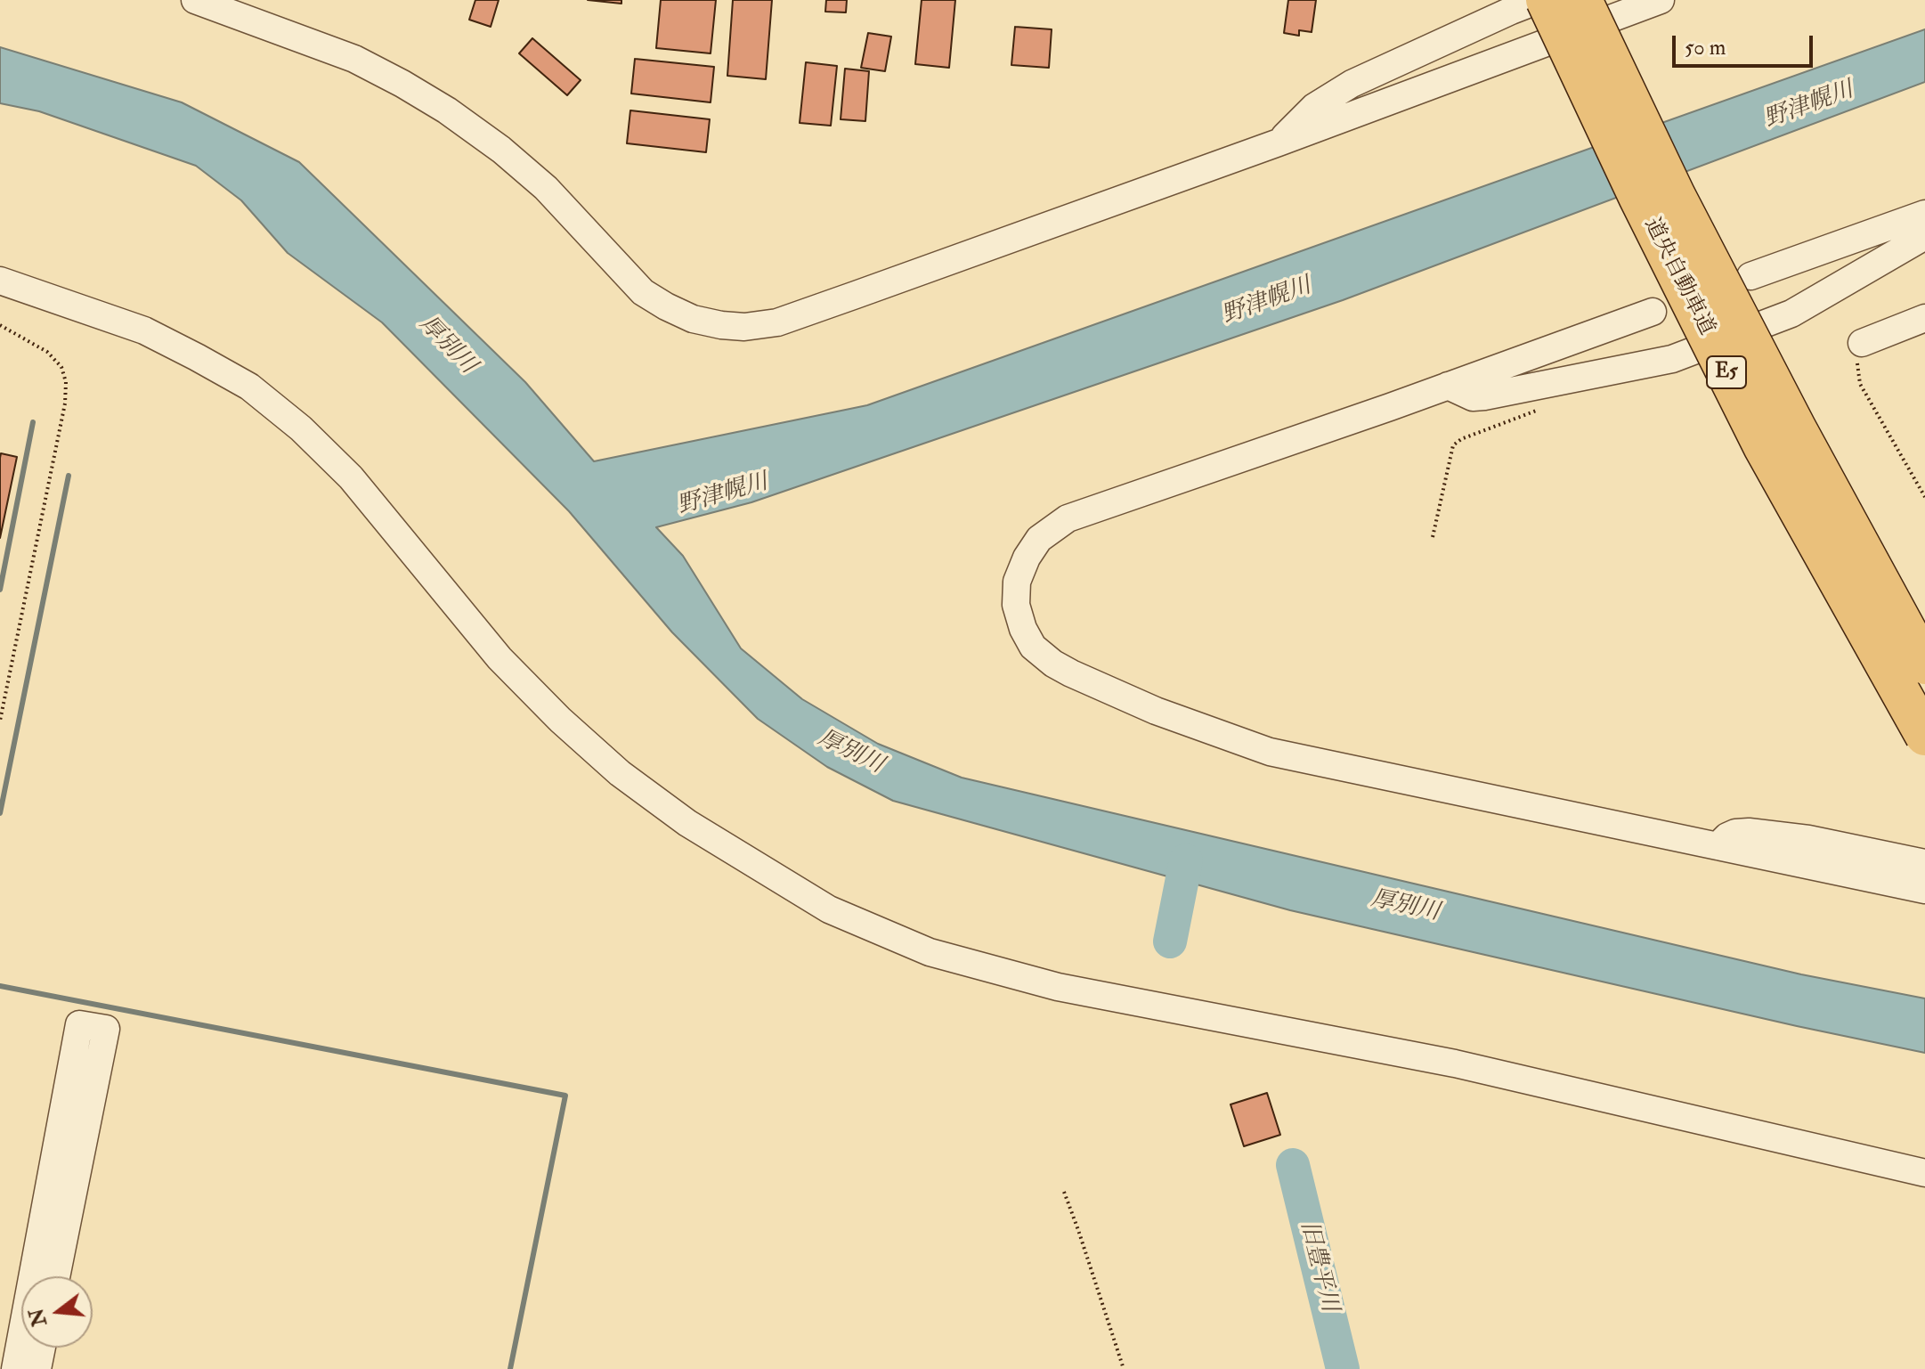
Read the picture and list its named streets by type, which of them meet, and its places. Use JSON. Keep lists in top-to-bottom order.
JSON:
{
  "streets": {
    "highway": ["道央自動車道", "E5"]
  },
  "water": ["野津幌川", "厚別川", "旧豊平川"],
  "scale_bar": "50 m",
  "north": "left"
}
